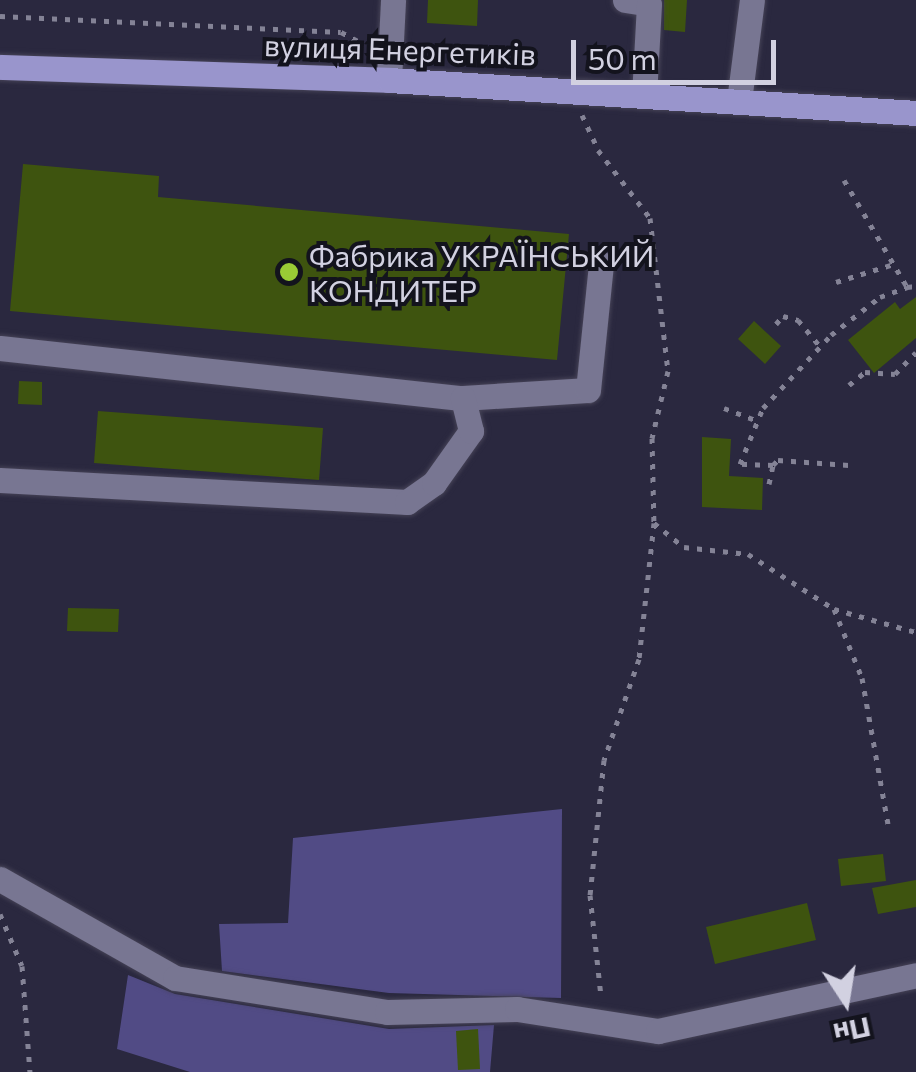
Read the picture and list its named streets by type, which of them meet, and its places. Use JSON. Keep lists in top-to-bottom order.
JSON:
{
  "streets": {
    "main road": ["вулиця Енергетиків"]
  },
  "places": ["Фабрика УКРАЇНСЬКИЙ КОНДИТЕР"],
  "scale_bar": "50 m",
  "north": "bottom"
}
